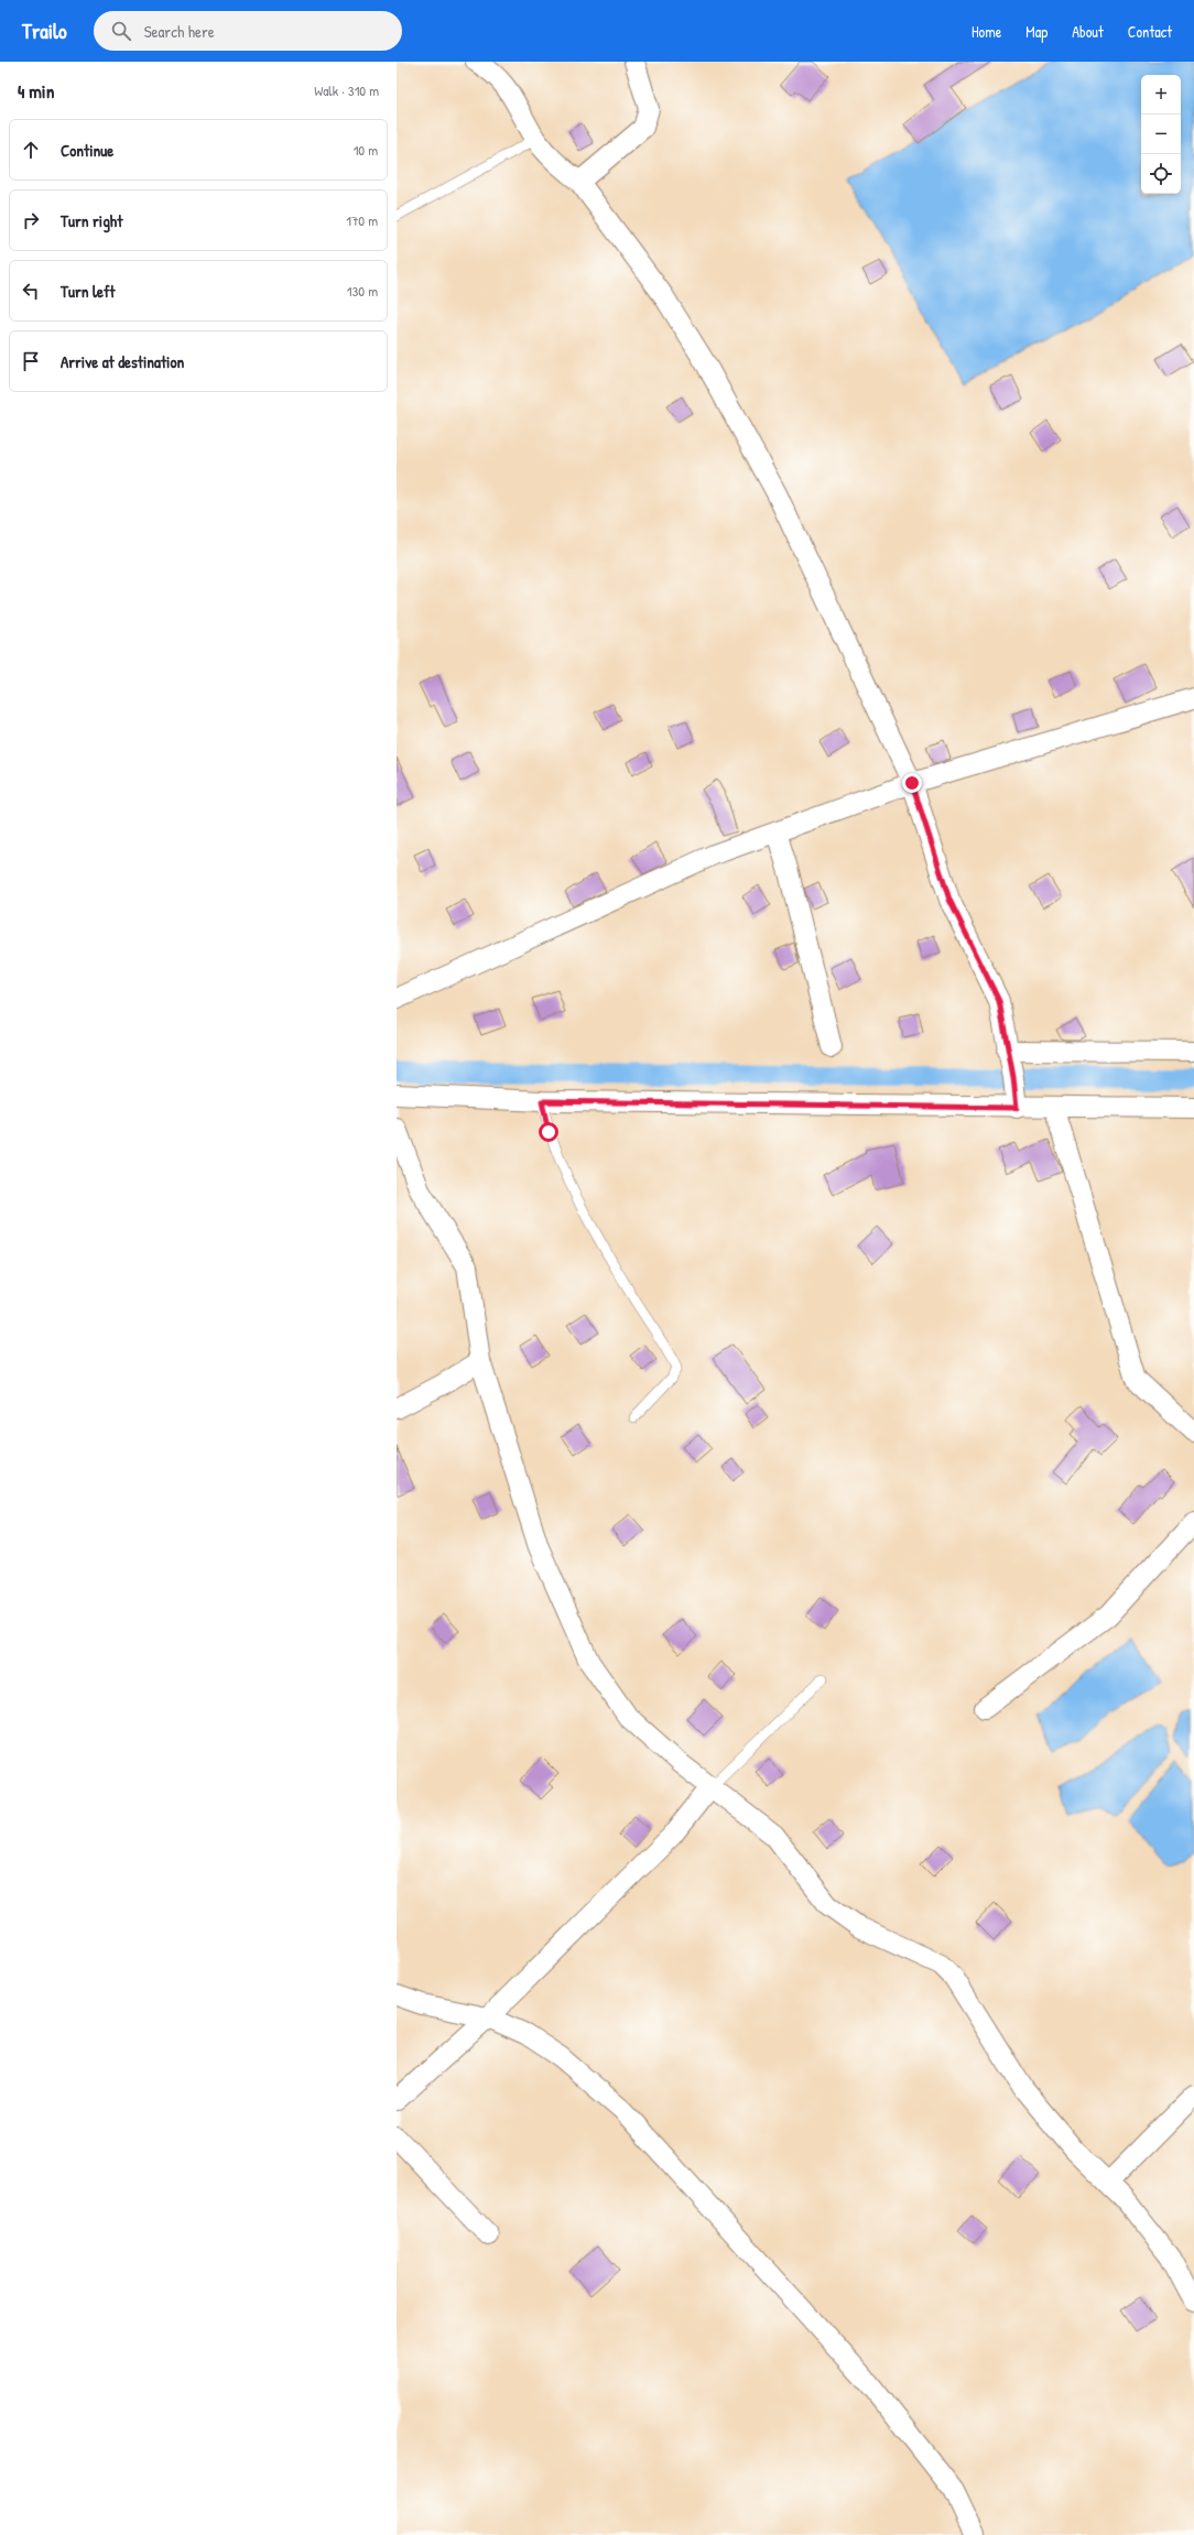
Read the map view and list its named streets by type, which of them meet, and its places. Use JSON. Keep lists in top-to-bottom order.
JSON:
{
  "page": {
    "header": "Trailo",
    "search": "Search here",
    "nav": [
      "Home",
      "Map",
      "About",
      "Contact"
    ],
    "heading": ["4 min", "Walk · 310 m"],
    "map_buttons": ["+", "−"],
    "list": [
      ["Continue", "10 m"],
      ["Turn right", "170 m"],
      ["Turn left", "130 m"],
      "Arrive at destination"
    ]
  }
}
